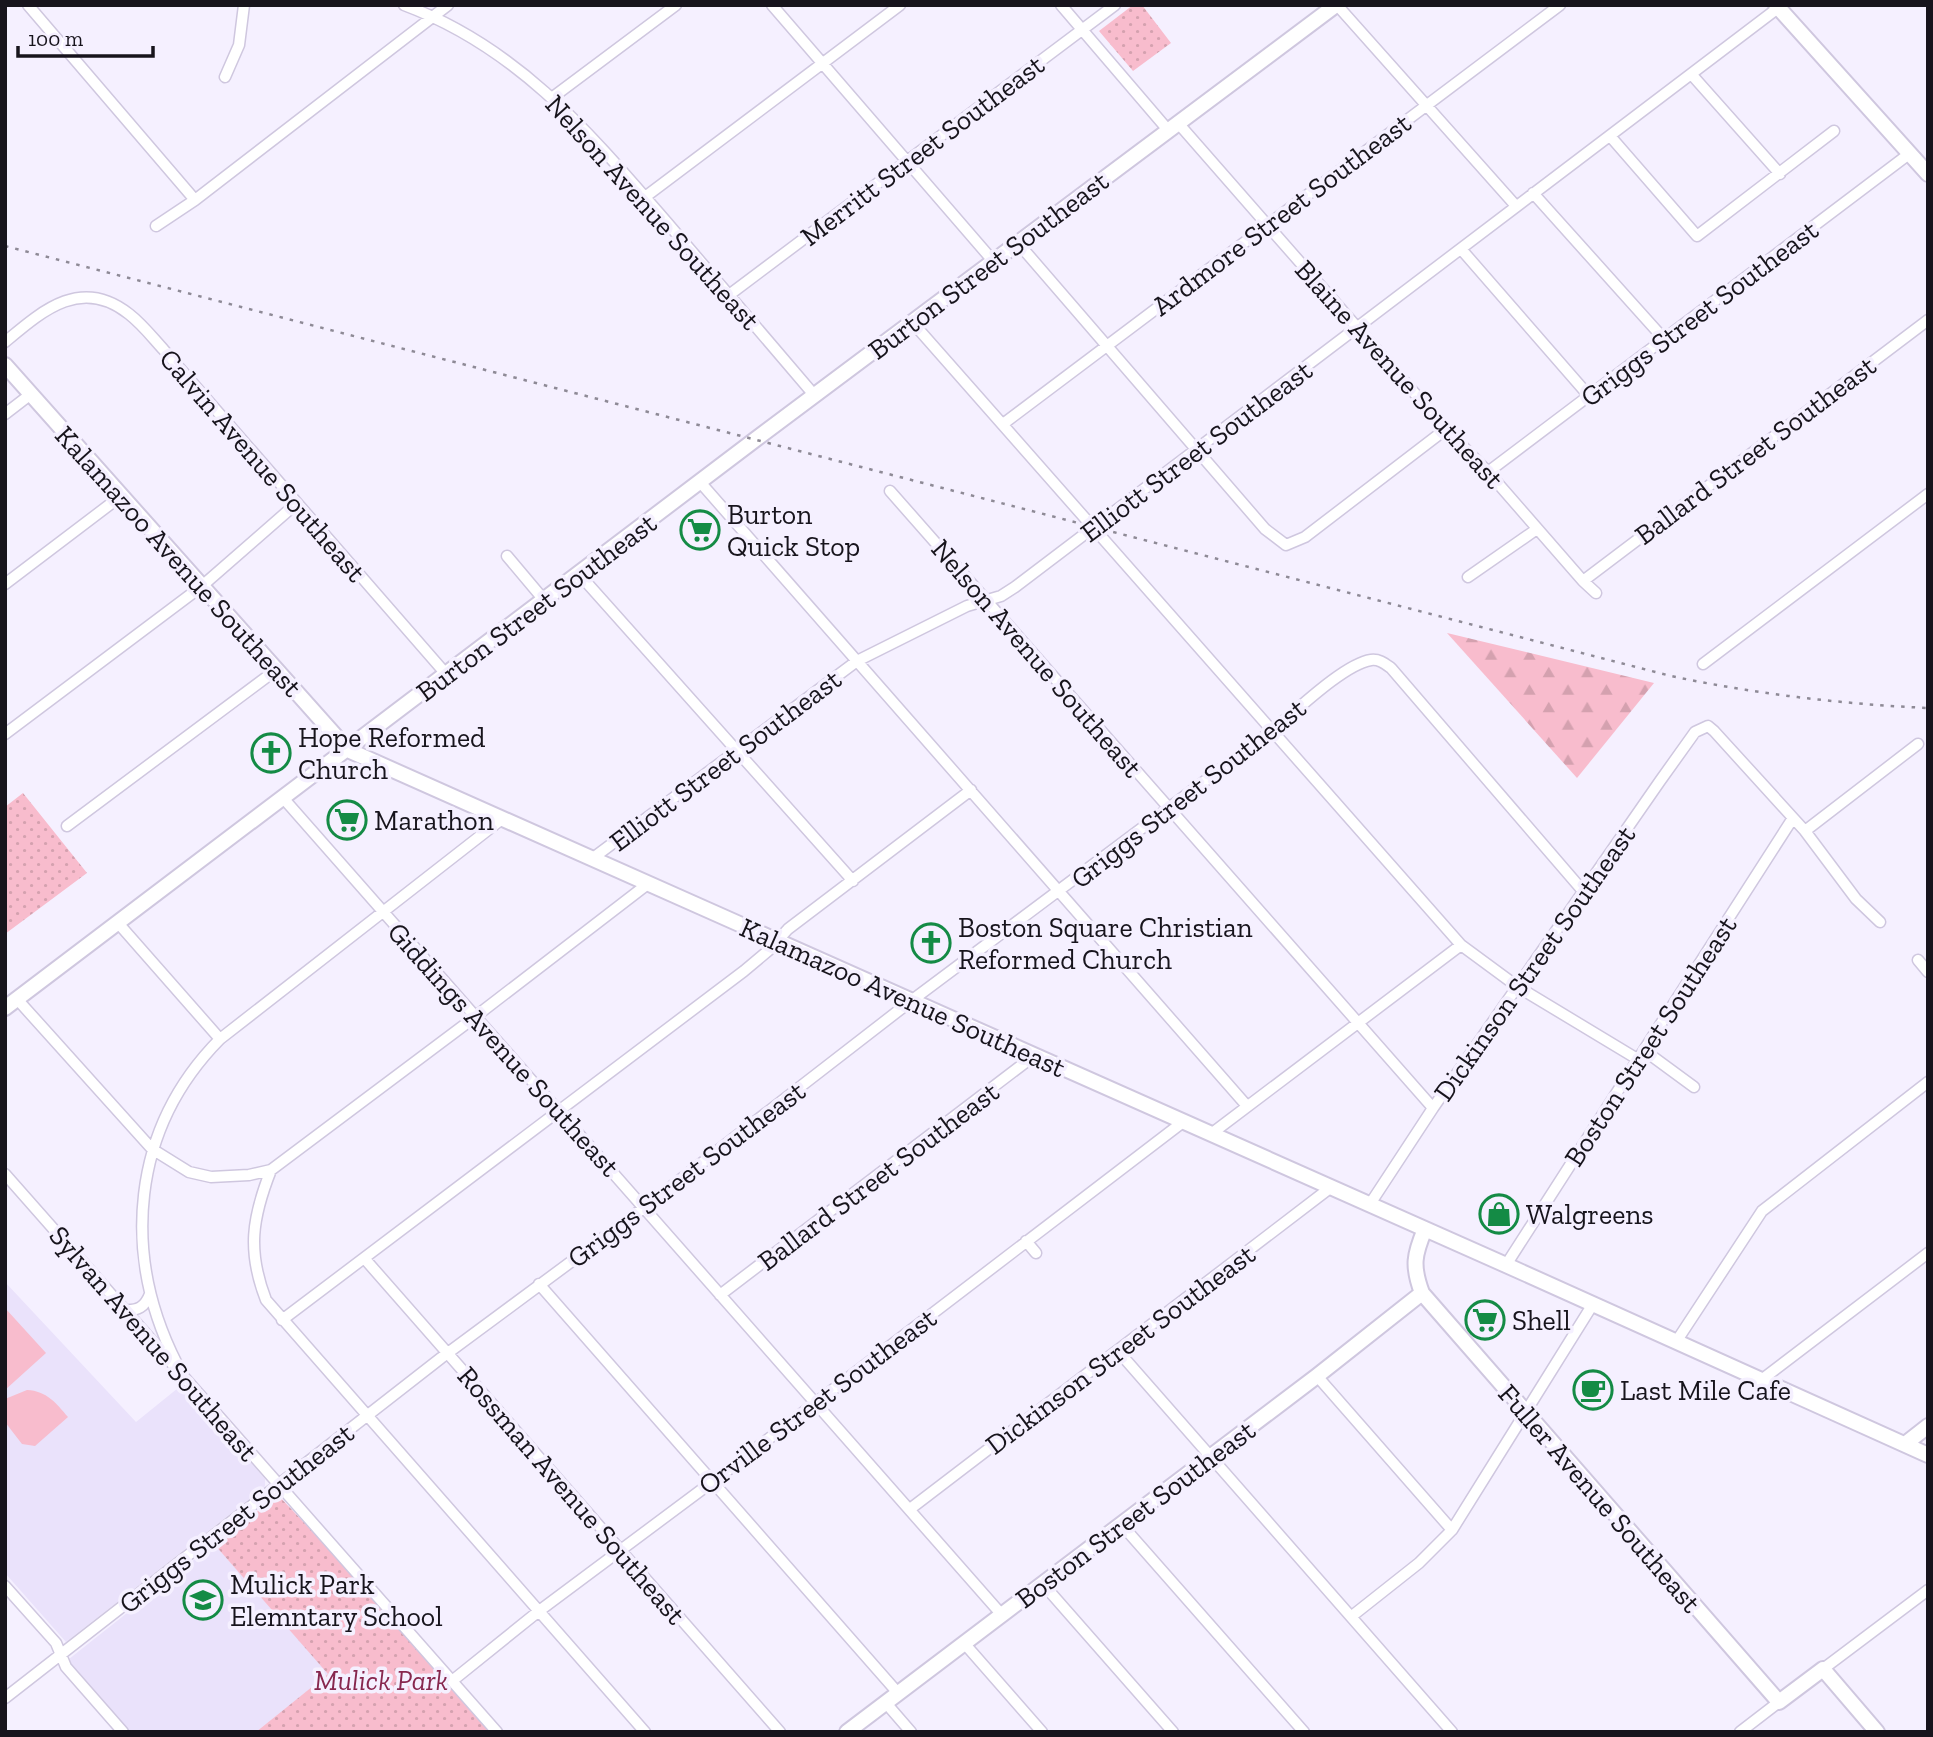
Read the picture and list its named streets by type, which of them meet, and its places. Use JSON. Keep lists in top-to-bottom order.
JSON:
{
  "streets": {
    "main road": [
      "Burton Street Southeast",
      "Kalamazoo Avenue Southeast",
      "Boston Street Southeast",
      "Fuller Avenue Southeast"
    ],
    "street": [
      "Merritt Street Southeast",
      "Nelson Avenue Southeast",
      "Ardmore Street Southeast",
      "Griggs Street Southeast",
      "Blaine Avenue Southeast",
      "Ballard Street Southeast",
      "Elliott Street Southeast",
      "Calvin Avenue Southeast",
      "Dickinson Street Southeast",
      "Giddings Avenue Southeast",
      "Sylvan Avenue Southeast",
      "Orville Street Southeast",
      "Rossman Avenue Southeast"
    ]
  },
  "crossings": [
    ["Merritt Street Southeast", "Nelson Avenue Southeast"],
    ["Merritt Street Southeast", "Blaine Avenue Southeast"],
    ["Nelson Avenue Southeast", "Burton Street Southeast"],
    ["Nelson Avenue Southeast", "Griggs Street Southeast"],
    ["Nelson Avenue Southeast", "Elliott Street Southeast"],
    ["Nelson Avenue Southeast", "Dickinson Street Southeast"],
    ["Ardmore Street Southeast", "Blaine Avenue Southeast"],
    ["Burton Street Southeast", "Blaine Avenue Southeast"],
    ["Burton Street Southeast", "Calvin Avenue Southeast"],
    ["Burton Street Southeast", "Kalamazoo Avenue Southeast"],
    ["Burton Street Southeast", "Giddings Avenue Southeast"],
    ["Griggs Street Southeast", "Blaine Avenue Southeast"],
    ["Griggs Street Southeast", "Kalamazoo Avenue Southeast"],
    ["Griggs Street Southeast", "Dickinson Street Southeast"],
    ["Griggs Street Southeast", "Giddings Avenue Southeast"],
    ["Griggs Street Southeast", "Sylvan Avenue Southeast"],
    ["Griggs Street Southeast", "Rossman Avenue Southeast"],
    ["Blaine Avenue Southeast", "Ballard Street Southeast"],
    ["Blaine Avenue Southeast", "Elliott Street Southeast"],
    ["Ballard Street Southeast", "Kalamazoo Avenue Southeast"],
    ["Ballard Street Southeast", "Giddings Avenue Southeast"],
    ["Elliott Street Southeast", "Kalamazoo Avenue Southeast"],
    ["Elliott Street Southeast", "Giddings Avenue Southeast"],
    ["Kalamazoo Avenue Southeast", "Dickinson Street Southeast"],
    ["Kalamazoo Avenue Southeast", "Boston Street Southeast"],
    ["Kalamazoo Avenue Southeast", "Orville Street Southeast"],
    ["Dickinson Street Southeast", "Boston Street Southeast"],
    ["Dickinson Street Southeast", "Giddings Avenue Southeast"],
    ["Boston Street Southeast", "Giddings Avenue Southeast"],
    ["Boston Street Southeast", "Fuller Avenue Southeast"],
    ["Giddings Avenue Southeast", "Orville Street Southeast"],
    ["Sylvan Avenue Southeast", "Orville Street Southeast"],
    ["Orville Street Southeast", "Rossman Avenue Southeast"]
  ],
  "parks": ["Mulick Park"],
  "places": {
    "supermarket": ["Burton Quick Stop", "Marathon", "Shell"],
    "church": ["Hope Reformed Church", "Boston Square Christian Reformed Church"],
    "shop": ["Walgreens"],
    "cafe": ["Last Mile Cafe"],
    "school or university": ["Mulick Park Elemntary School"]
  },
  "scale_bar": "100 m"
}
